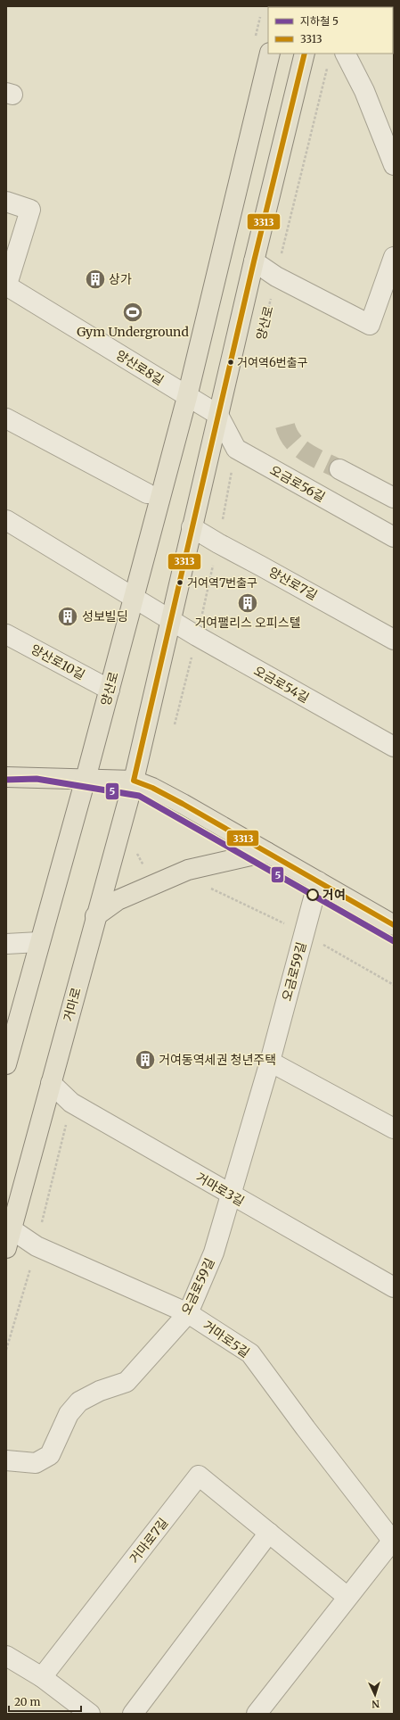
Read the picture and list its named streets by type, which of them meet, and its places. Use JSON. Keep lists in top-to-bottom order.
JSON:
{
  "streets": {
    "main road": ["양산로", "거마로"],
    "street": [
      "양산로8길",
      "오금로56길",
      "양산로7길",
      "양산로10길",
      "오금로54길",
      "오금로59길",
      "거마로3길",
      "거마로5길",
      "거마로7길"
    ]
  },
  "crossings": [
    ["양산로", "양산로8길"],
    ["양산로", "양산로7길"],
    ["양산로", "양산로10길"],
    ["양산로", "오금로54길"],
    ["양산로", "거마로"],
    ["오금로59길", "거마로3길"],
    ["오금로59길", "거마로5길"],
    ["거마로", "거마로3길"],
    ["거마로", "거마로5길"]
  ],
  "places": {
    "building": [
      "상가",
      "거여팰리스 오피스텔",
      "성보빌딩",
      "거여동역세권 청년주택"
    ],
    "sports": ["Gym Underground"],
    "other": ["거여역6번출구", "거여역7번출구", "거여"]
  },
  "lines": ["transit line 3313", "metro line 5"],
  "legend": ["지하철 5", "3313"],
  "scale_bar": "20 m",
  "north": "bottom"
}
